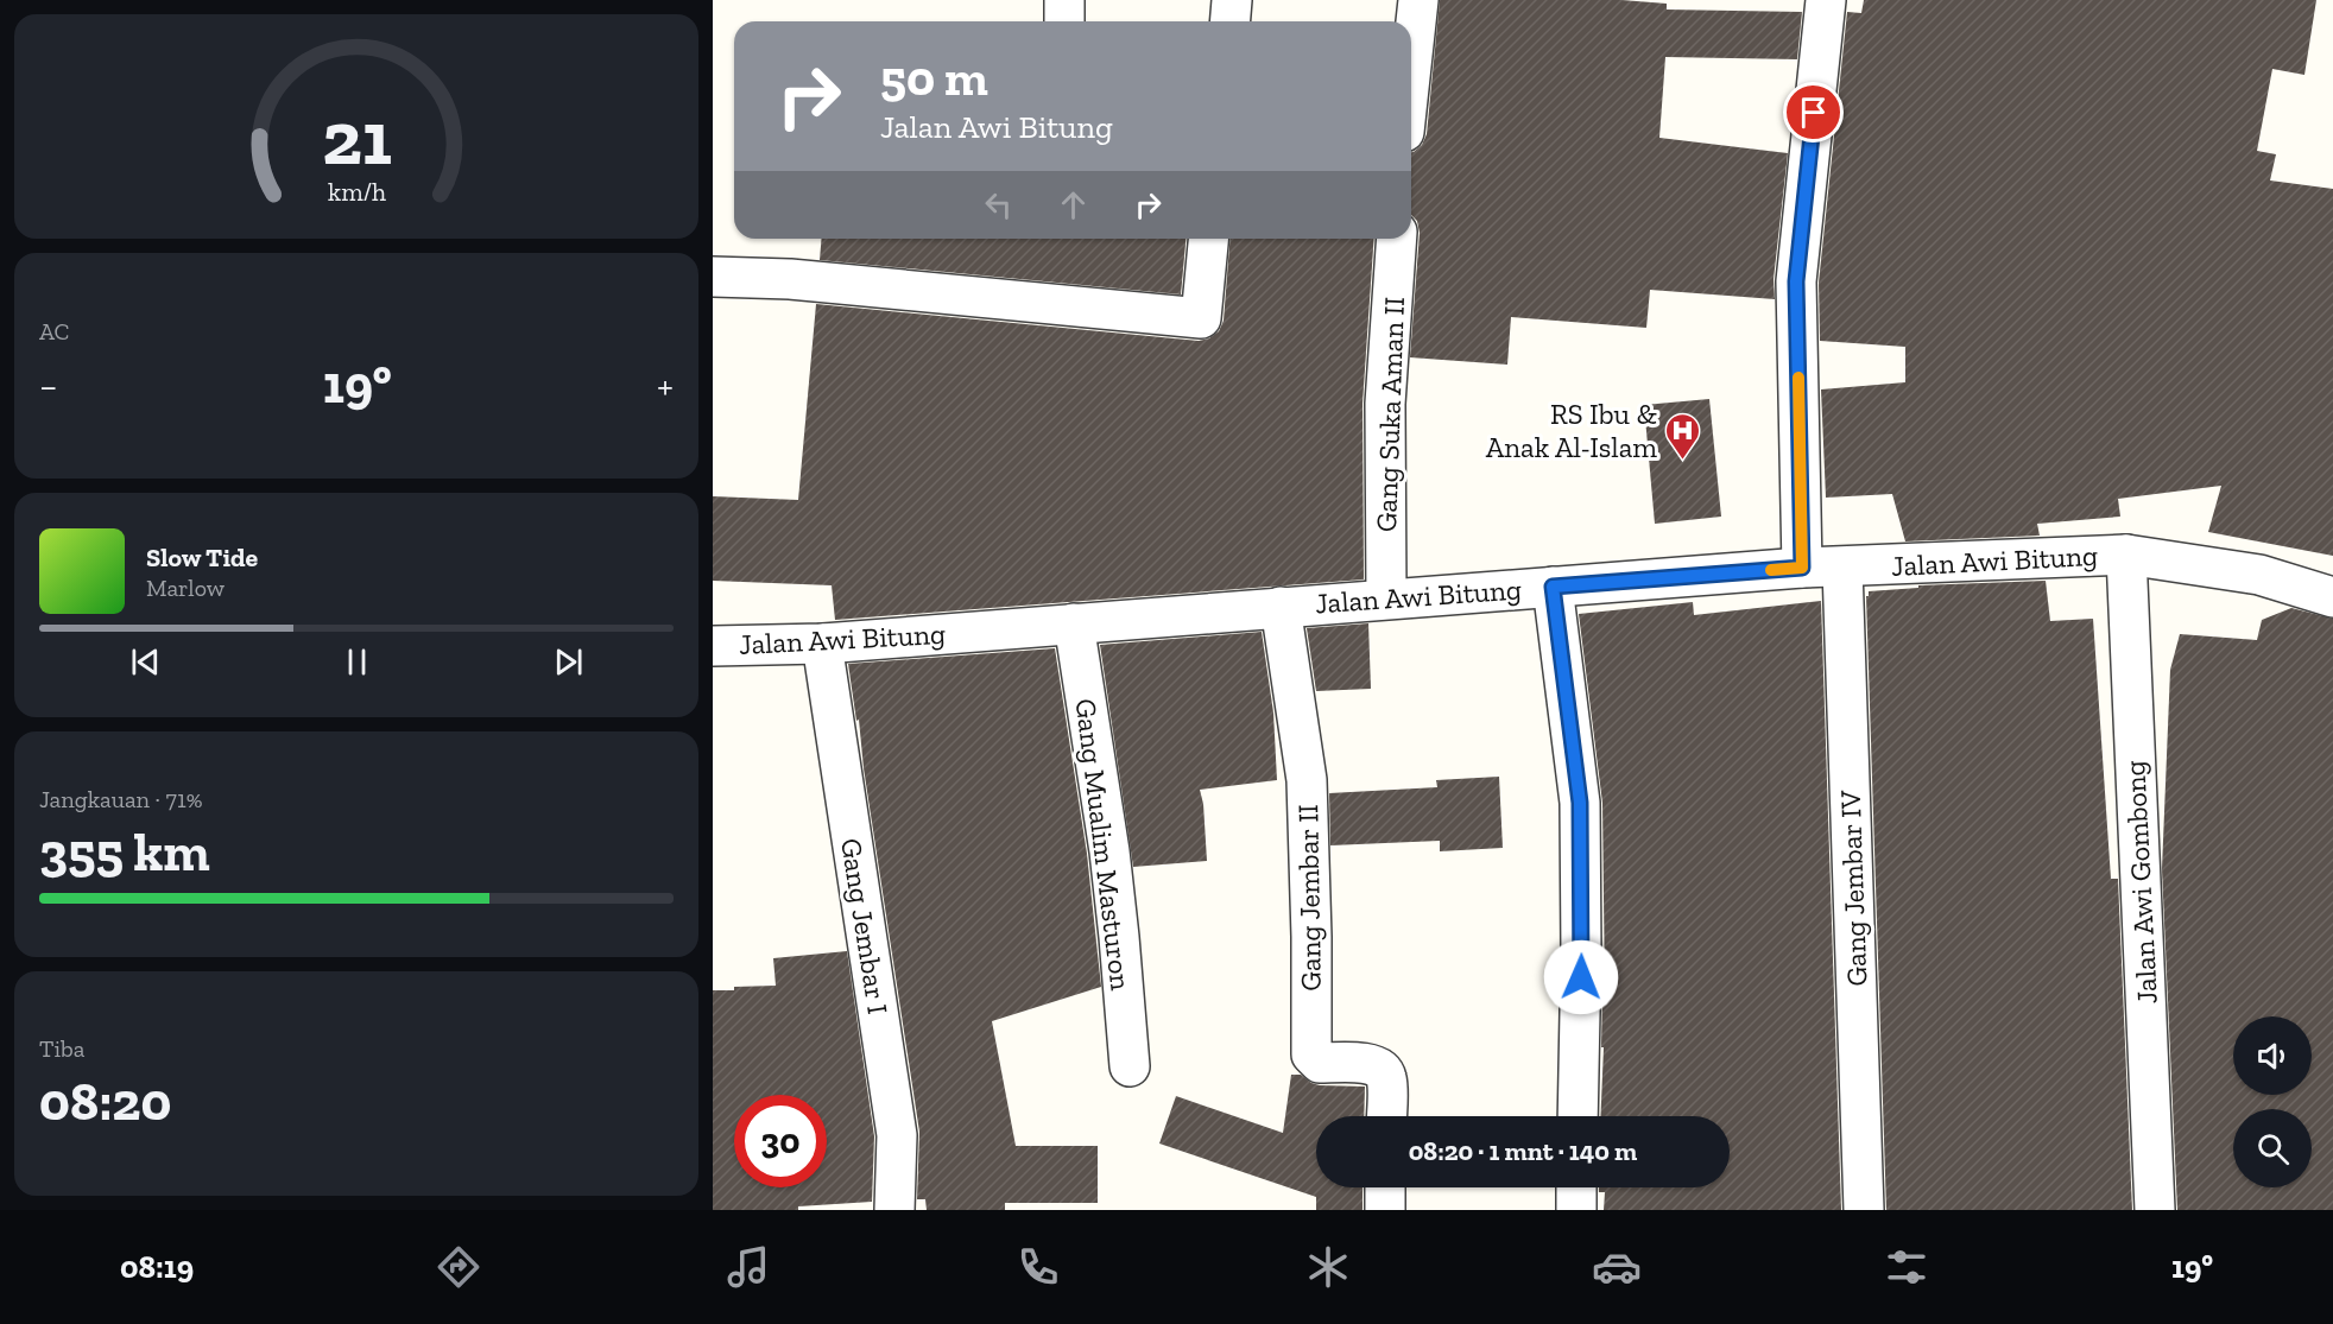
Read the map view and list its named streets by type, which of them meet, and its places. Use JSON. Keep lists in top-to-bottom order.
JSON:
{
  "streets": {
    "street": [
      "Gang Suka Aman II",
      "Jalan Awi Bitung",
      "Gang Mualim Masturon",
      "Jalan Awi Gombong",
      "Gang Jembar IV",
      "Gang Jembar II",
      "Gang Jembar I"
    ]
  },
  "crossings": [
    ["Gang Suka Aman II", "Jalan Awi Bitung"],
    ["Jalan Awi Bitung", "Gang Mualim Masturon"],
    ["Jalan Awi Bitung", "Jalan Awi Gombong"],
    ["Jalan Awi Bitung", "Gang Jembar IV"],
    ["Jalan Awi Bitung", "Gang Jembar II"],
    ["Jalan Awi Bitung", "Gang Jembar I"]
  ],
  "places": {
    "hospital": ["RS Ibu & Anak Al-Islam"]
  },
  "page": {
    "turn": ["50 m", "Jalan Awi Bitung"],
    "tile": [
      "AC",
      ["Jangkauan · 71%", "355 km"],
      ["Tiba", "08:20"]
    ],
    "heat": ["−", "19°", "+"],
    "song": ["Slow Tide", "Marlow"],
    "limit": "30",
    "trip": "08:20 · 1 mnt · 140 m",
    "tabs": ["08:19", "19°"],
    "gauge": ["21", "km/h"]
  }
}
